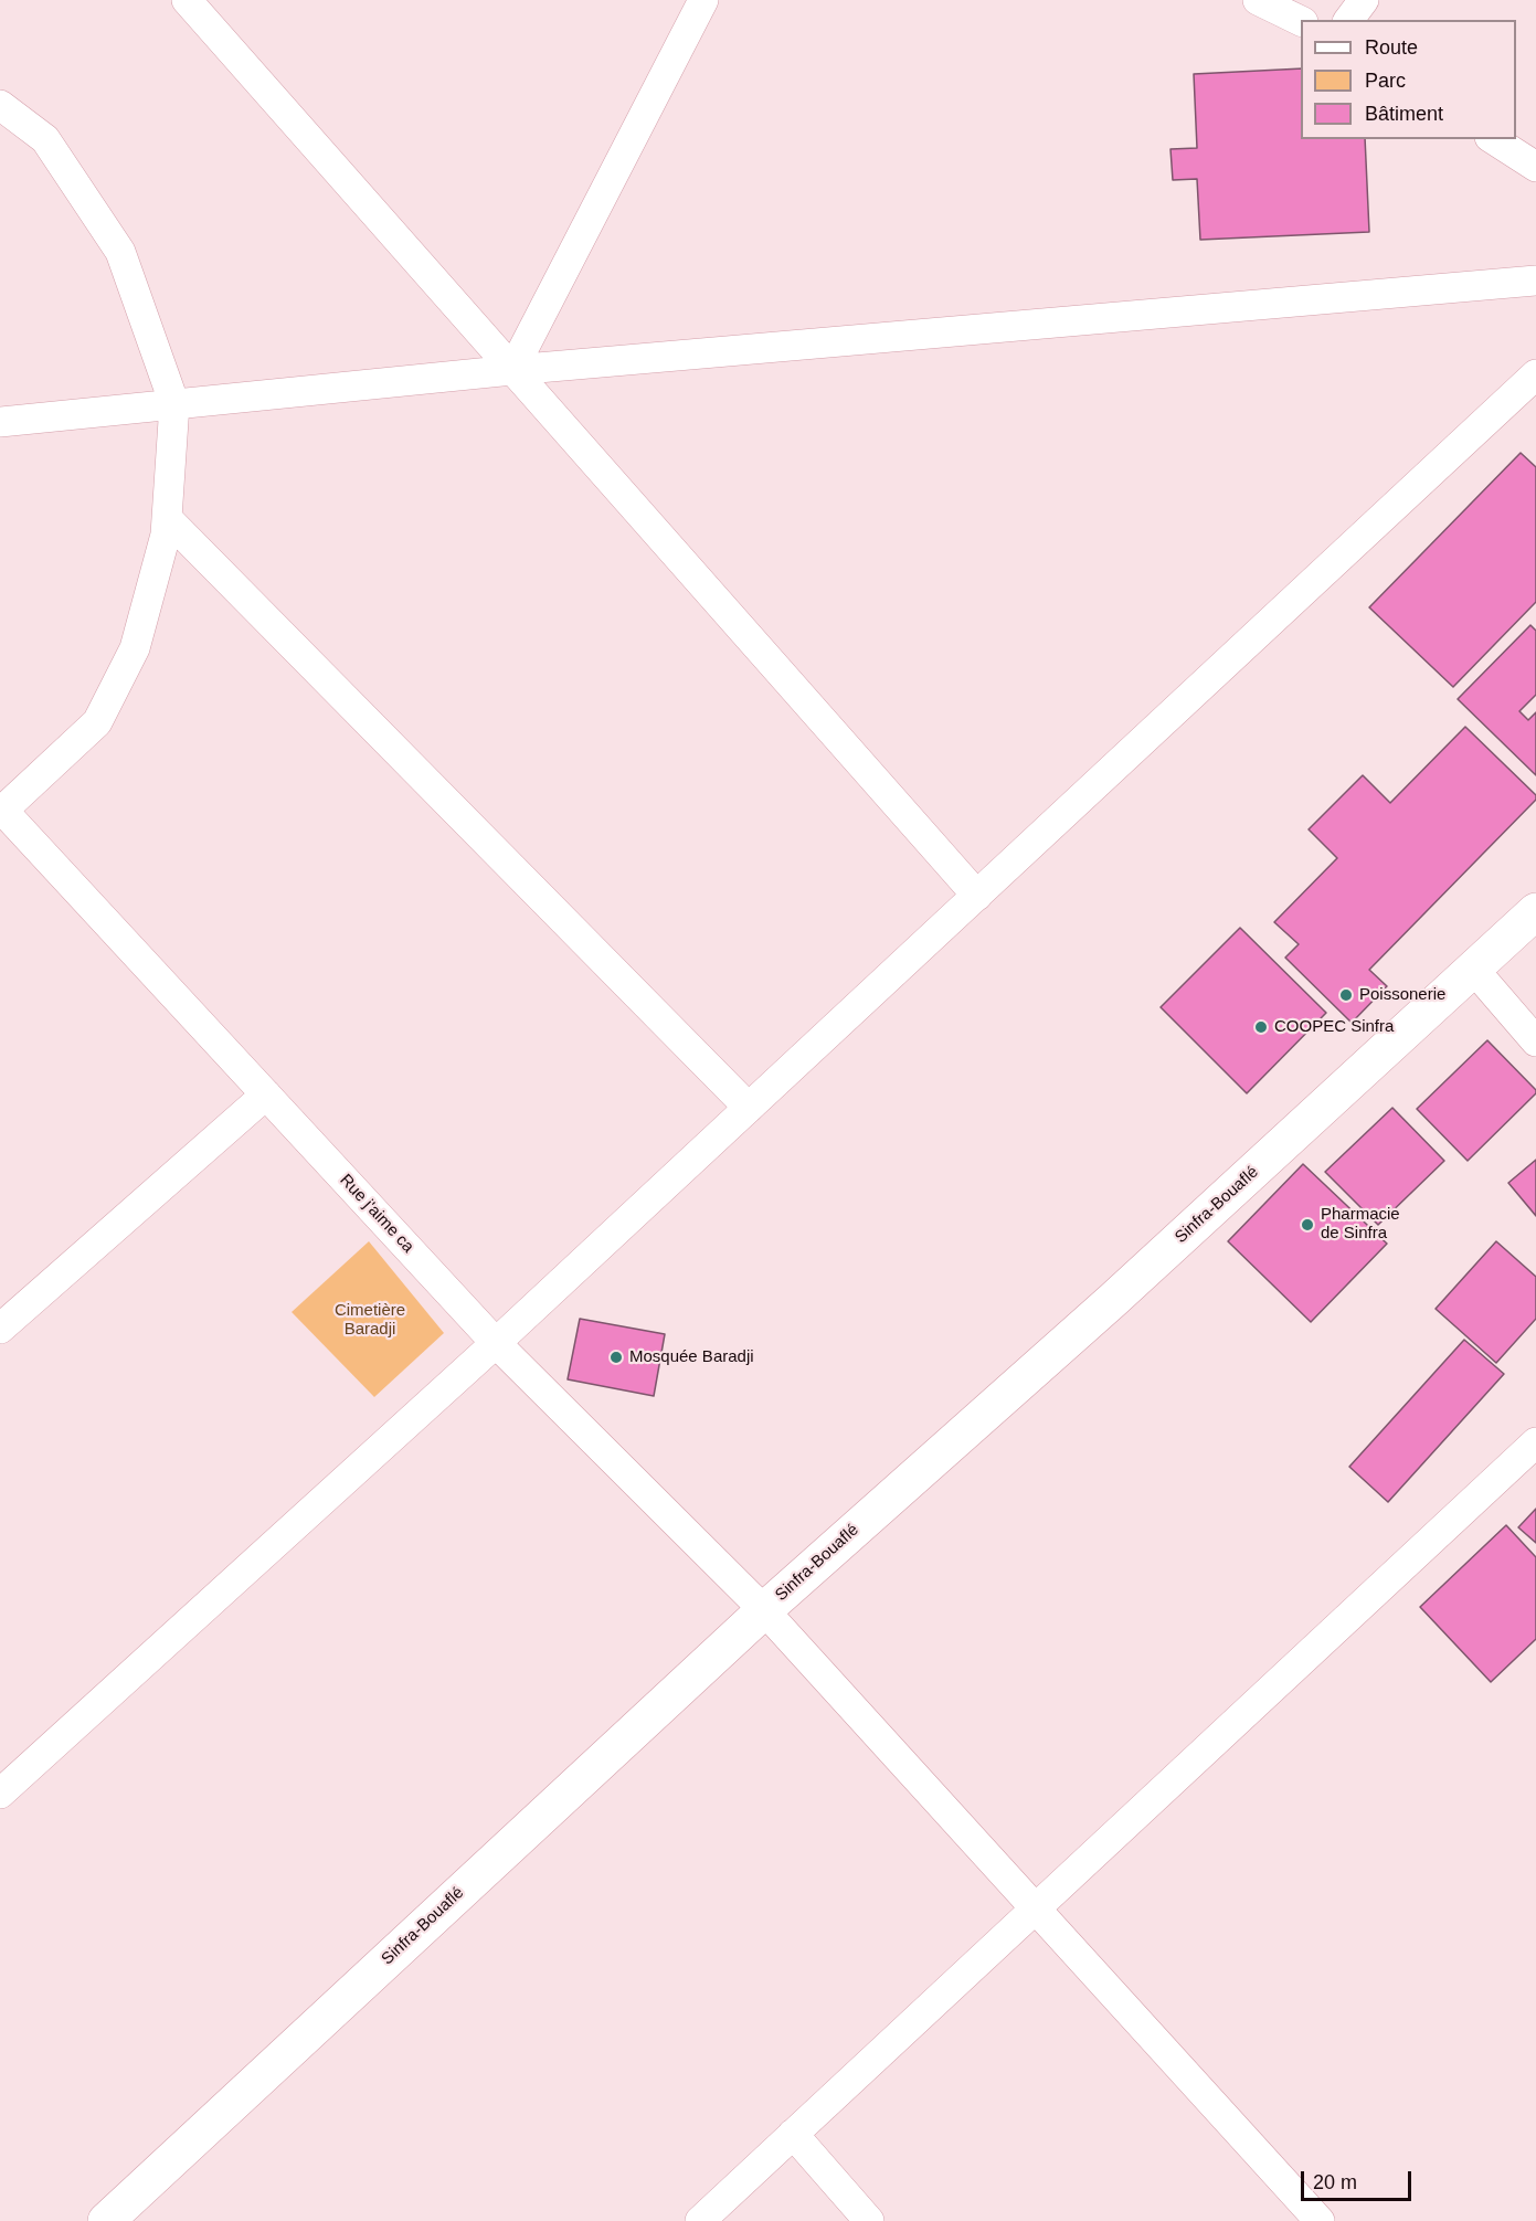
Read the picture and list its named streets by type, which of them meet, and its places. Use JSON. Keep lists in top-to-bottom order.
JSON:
{
  "streets": {
    "main road": ["Sinfra-Bouaflé"],
    "street": ["Rue j'aime ca"]
  },
  "crossings": [
    ["Sinfra-Bouaflé", "Rue j'aime ca"]
  ],
  "parks": ["Cimetière Baradji"],
  "places": [
    "Poissonerie",
    "COOPEC Sinfra",
    "Pharmacie de Sinfra",
    "Mosquée Baradji"
  ],
  "legend": ["Route", "Parc", "Bâtiment"],
  "scale_bar": "20 m"
}
